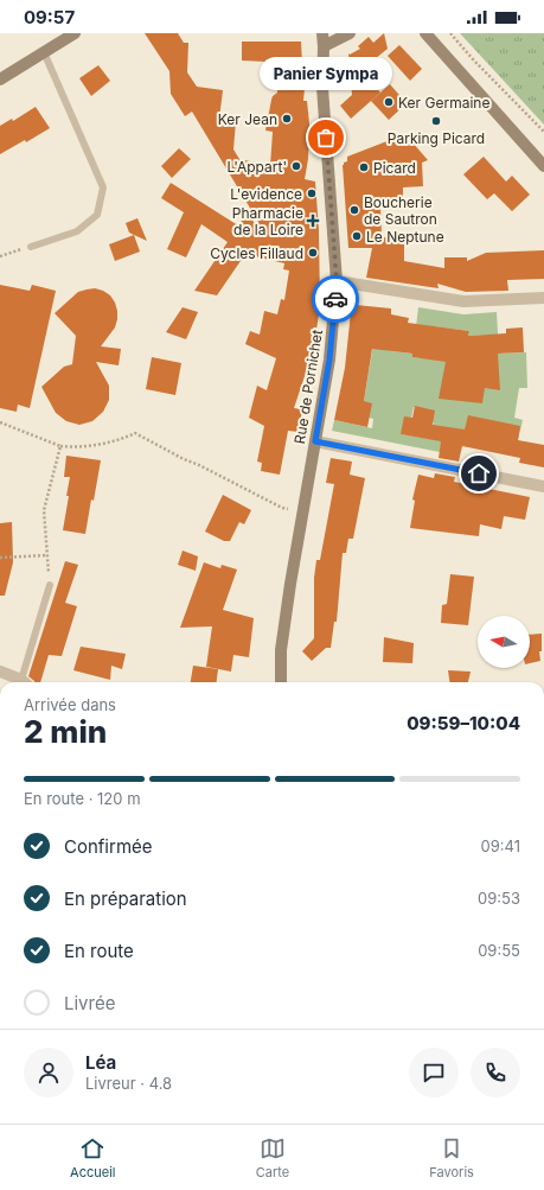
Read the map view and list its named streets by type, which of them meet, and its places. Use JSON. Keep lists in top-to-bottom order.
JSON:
{
  "streets": {
    "main road": ["Rue de Pornichet"]
  },
  "places": {
    "other": [
      "Ker Germaine",
      "Ker Jean",
      "Parking Picard",
      "Panier Sympa",
      "L'Appart'",
      "Picard",
      "L'evidence",
      "Boucherie de Sautron",
      "Le Neptune",
      "Cycles Fillaud"
    ],
    "health": ["Pharmacie de la Loire"]
  },
  "north": "left",
  "page": {
    "status": "09:57",
    "bubble": "Panier Sympa",
    "heading": ["2 min", "Arrivée dans", "09:59–10:04"],
    "panel": ["Léa", "Livreur · 4.8"],
    "bar": "En route · 120 m",
    "list": [
      ["Confirmée", "09:41"],
      ["En préparation", "09:53"],
      ["En route", "09:55"],
      "Livrée"
    ],
    "tabs": ["Accueil", "Carte", "Favoris"]
  }
}
